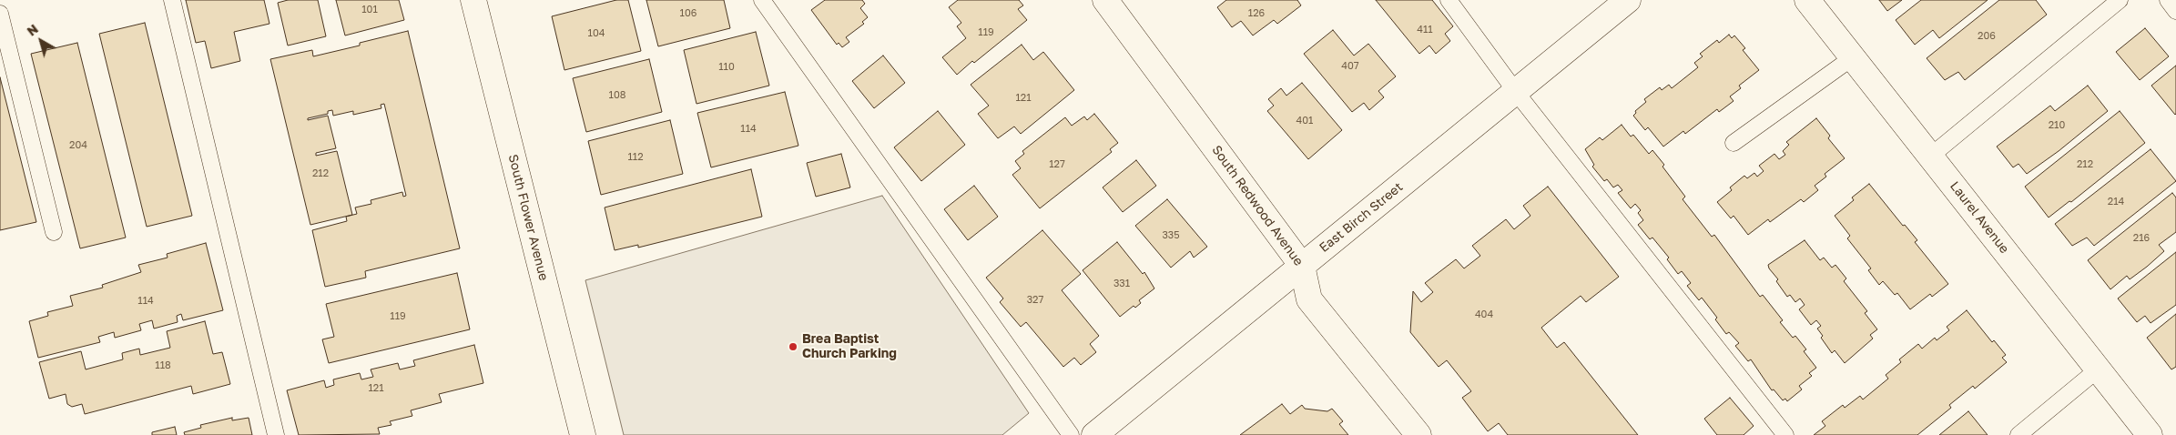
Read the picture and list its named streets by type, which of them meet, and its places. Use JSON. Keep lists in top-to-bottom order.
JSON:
{
  "streets": {
    "street": [
      "South Redwood Avenue",
      "South Flower Avenue",
      "East Birch Street",
      "Laurel Avenue"
    ]
  },
  "crossings": [
    ["South Redwood Avenue", "East Birch Street"]
  ],
  "places": ["Brea Baptist Church Parking"],
  "house_numbers": [
    "101",
    "106",
    "126",
    "411",
    "119",
    "104",
    "206",
    "407",
    "110",
    "108",
    "121",
    "401",
    "210",
    "114",
    "204",
    "112",
    "127",
    "212",
    "212",
    "214",
    "335",
    "216",
    "331",
    "327",
    "114",
    "404",
    "119",
    "118",
    "121"
  ],
  "north": "top left"
}
